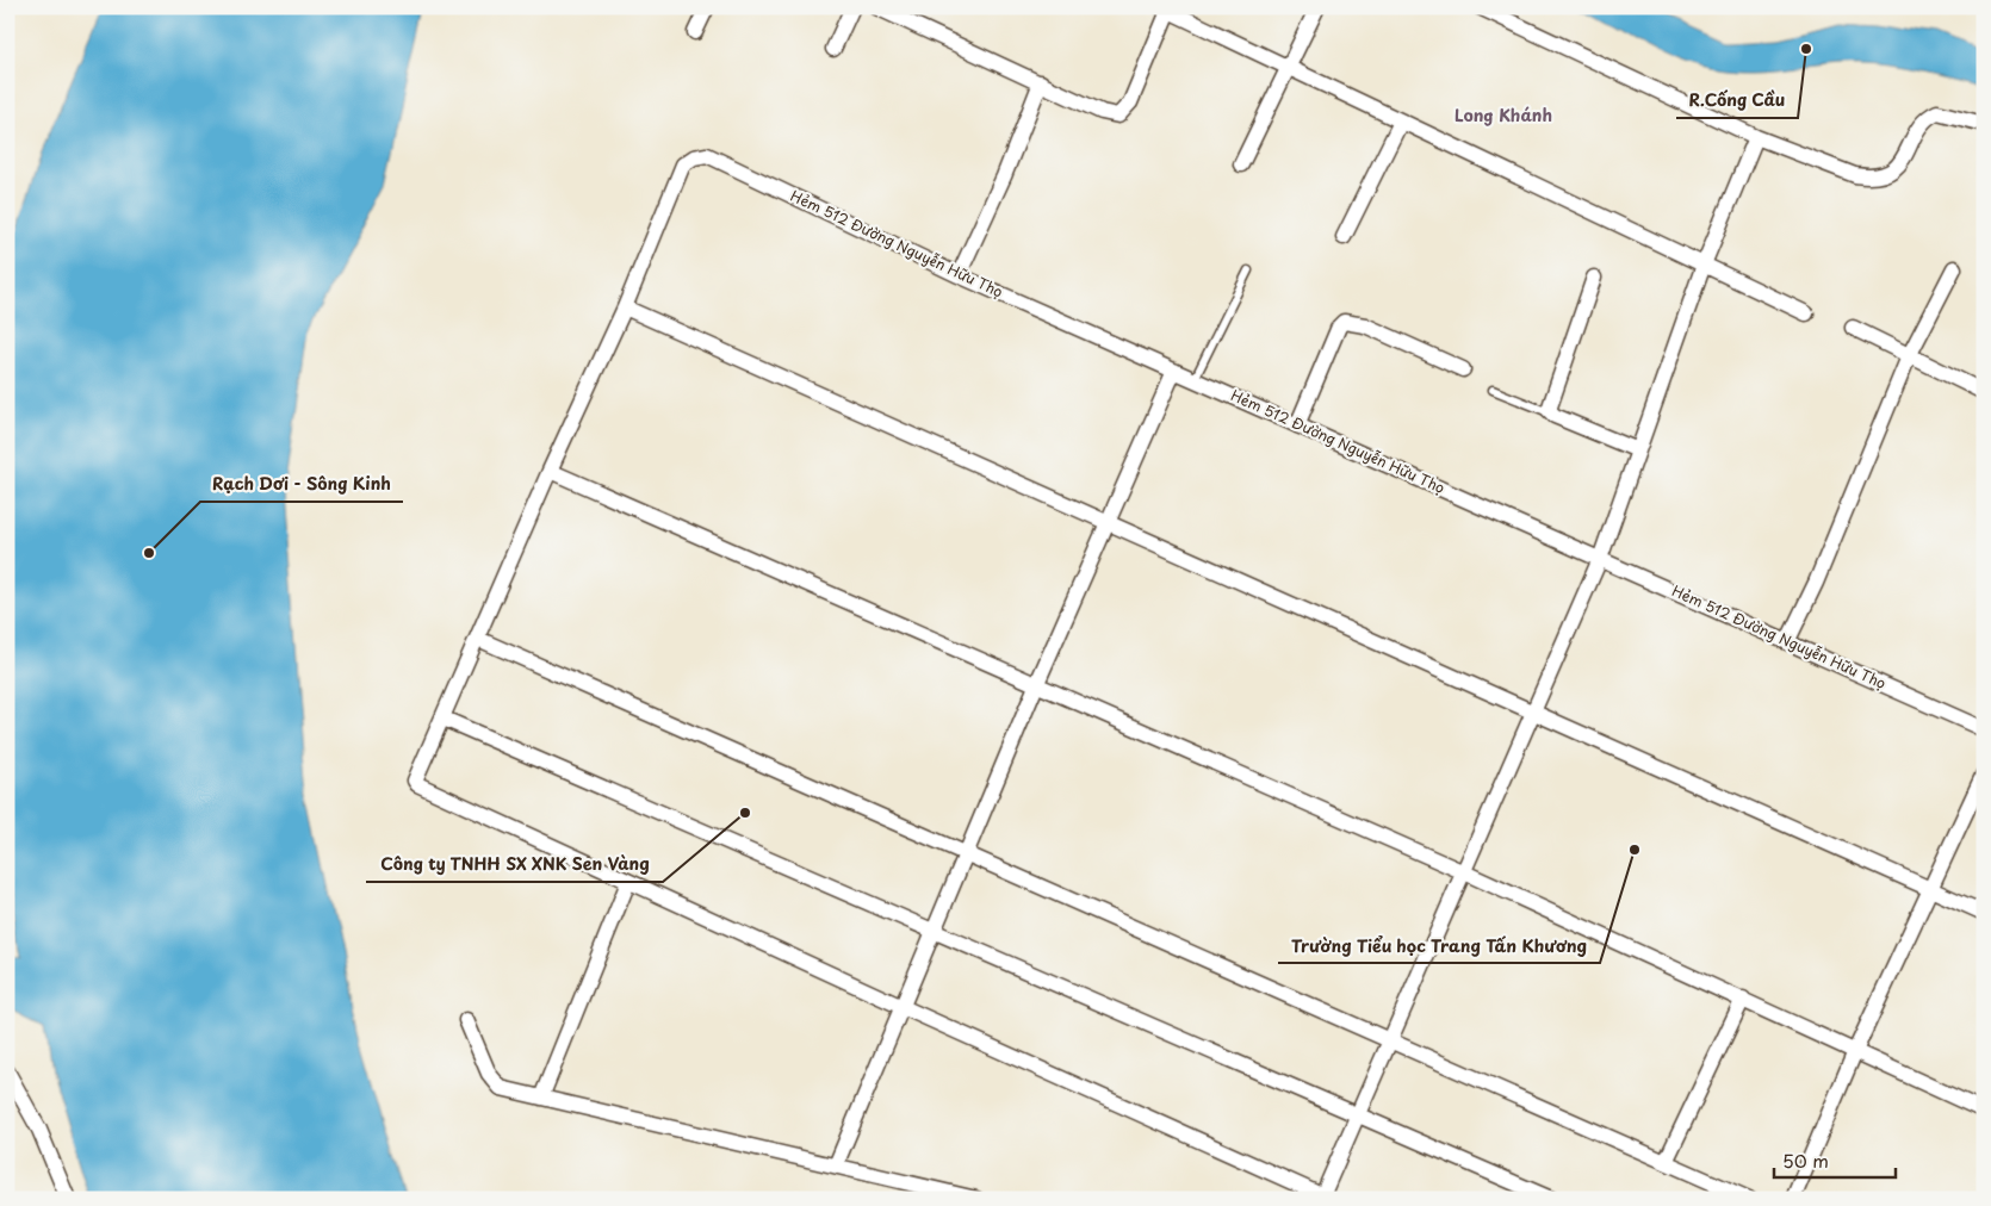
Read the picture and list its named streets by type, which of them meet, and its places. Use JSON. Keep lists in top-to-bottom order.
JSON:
{
  "streets": {
    "street": ["Hẻm 512 Đường Nguyễn Hữu Thọ"]
  },
  "districts": ["Long Khánh"],
  "places": [
    "R.Cống Cầu",
    "Rạch Dơi - Sông Kinh",
    "Công ty TNHH SX XNK Sen Vàng",
    "Trường Tiểu học Trang Tấn Khương"
  ],
  "scale_bar": "50 m"
}
